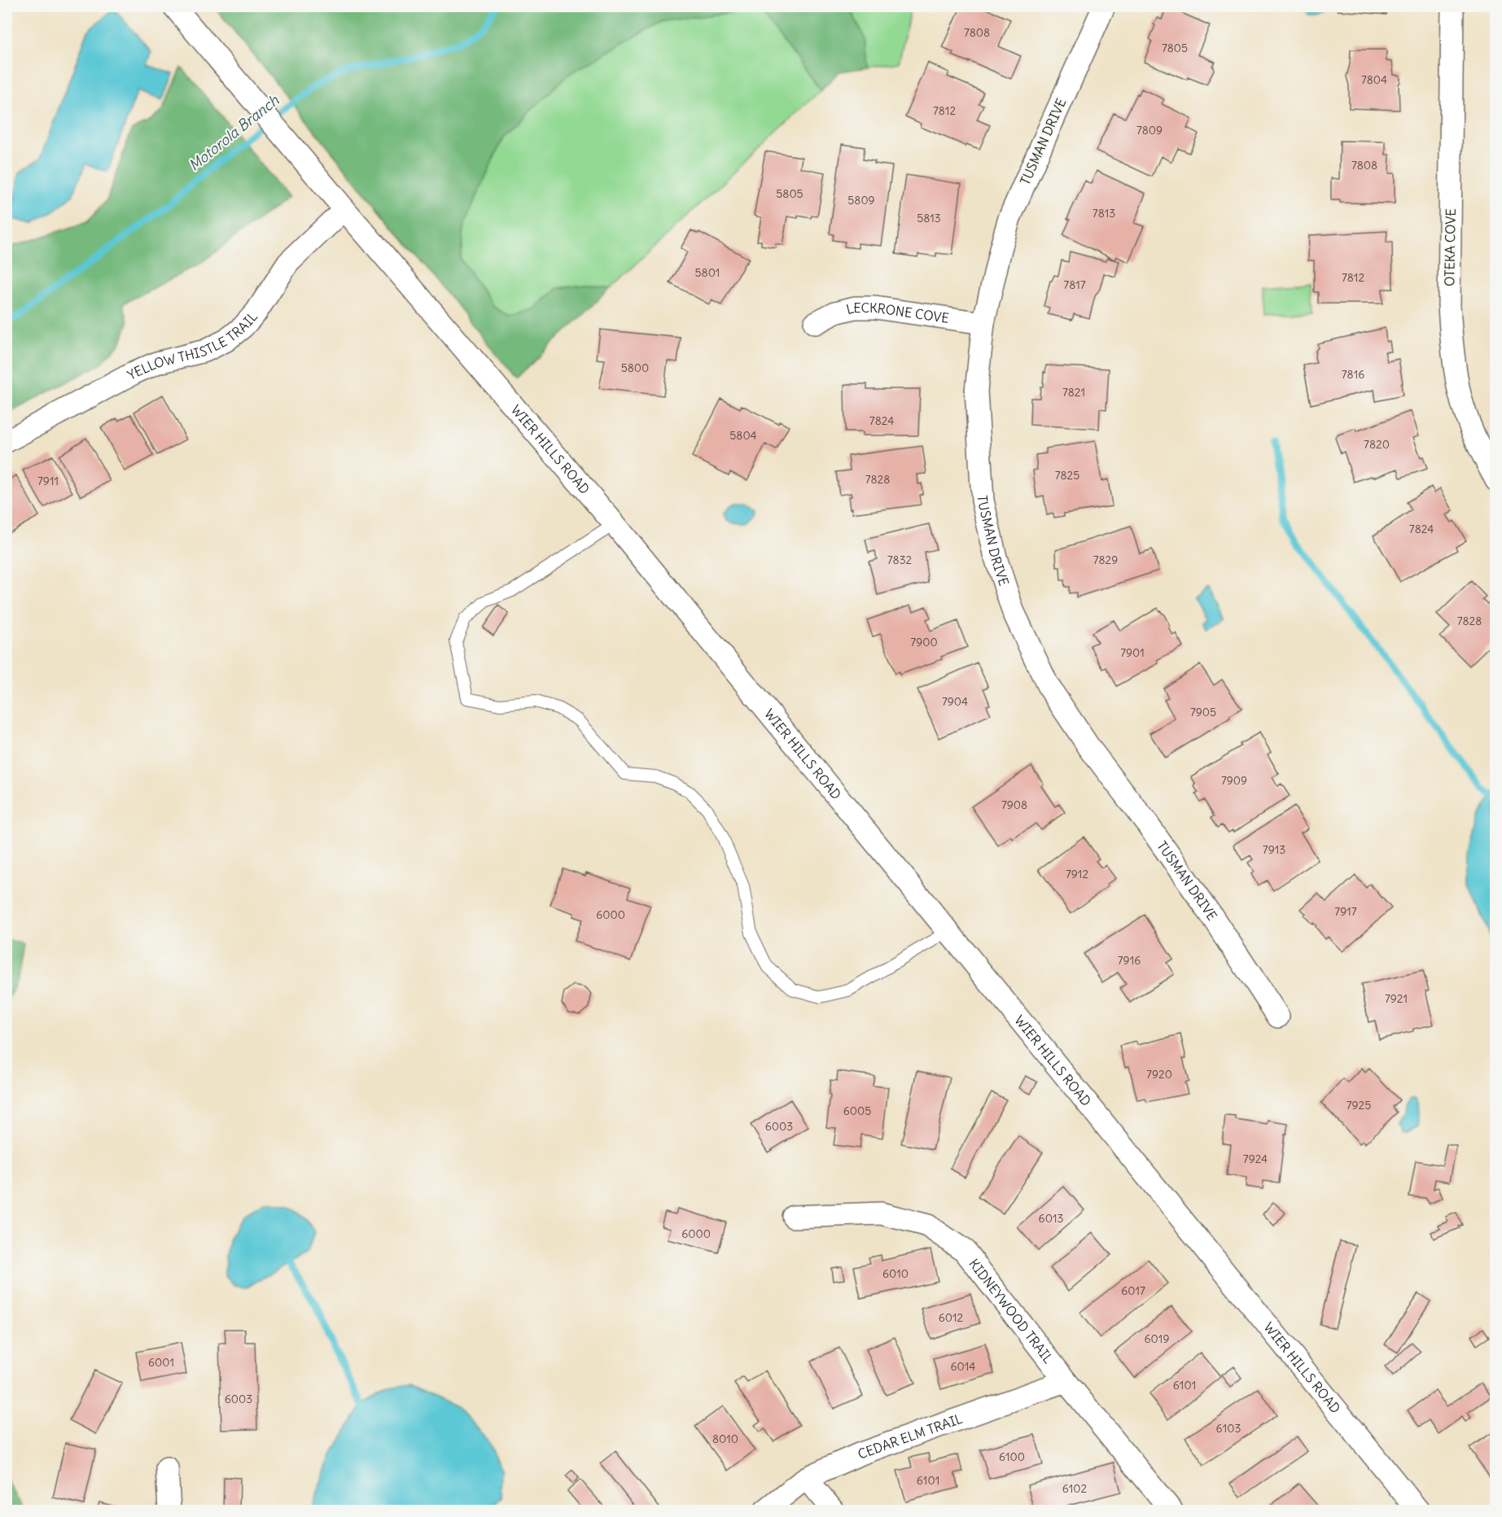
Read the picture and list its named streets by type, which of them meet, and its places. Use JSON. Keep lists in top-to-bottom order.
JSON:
{
  "streets": {
    "street": [
      "TUSMAN DRIVE",
      "OTEKA COVE",
      "LECKRONE COVE",
      "YELLOW THISTLE TRAIL",
      "WIER HILLS ROAD",
      "KIDNEYWOOD TRAIL",
      "CEDAR ELM TRAIL"
    ]
  },
  "crossings": [
    ["TUSMAN DRIVE", "LECKRONE COVE"],
    ["YELLOW THISTLE TRAIL", "WIER HILLS ROAD"],
    ["KIDNEYWOOD TRAIL", "CEDAR ELM TRAIL"]
  ],
  "water": ["Motorola Branch"],
  "house_numbers": [
    "7808",
    "7805",
    "7804",
    "7812",
    "7809",
    "7808",
    "5805",
    "5809",
    "7813",
    "5813",
    "5801",
    "7812",
    "7817",
    "5800",
    "7816",
    "7821",
    "7824",
    "5804",
    "7820",
    "7825",
    "7828",
    "7911",
    "7824",
    "7832",
    "7829",
    "7828",
    "7900",
    "7901",
    "7904",
    "7905",
    "7909",
    "7908",
    "7913",
    "7912",
    "7917",
    "6000",
    "7916",
    "7921",
    "7920",
    "7925",
    "6005",
    "6003",
    "7924",
    "6013",
    "6000",
    "6010",
    "6017",
    "6012",
    "6019",
    "6001",
    "6014",
    "6101",
    "6003",
    "6103",
    "8010",
    "6100",
    "6101",
    "6102"
  ]
}
